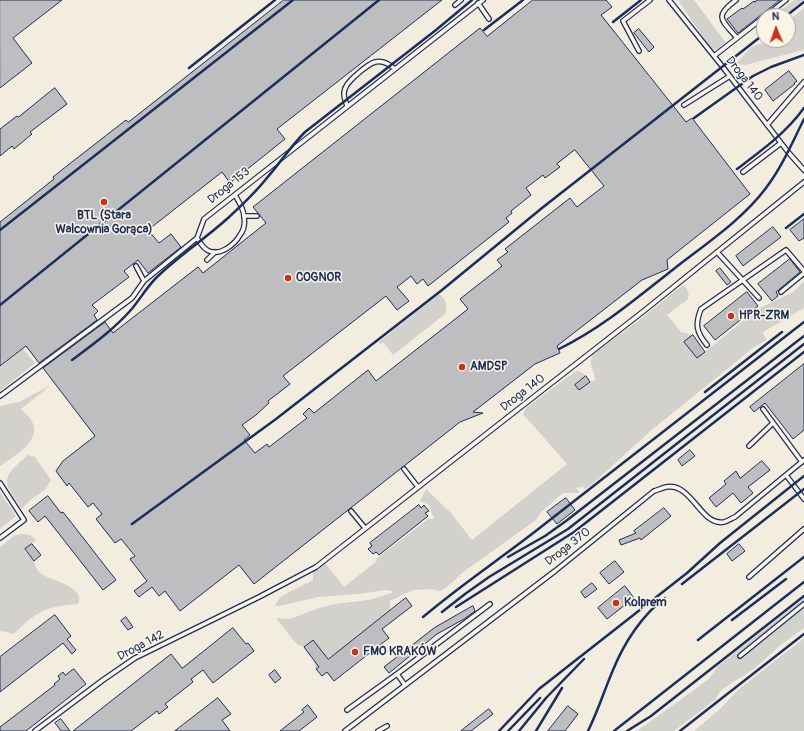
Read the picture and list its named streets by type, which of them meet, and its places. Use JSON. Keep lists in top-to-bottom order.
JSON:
{
  "streets": {
    "lane": [
      "Droga 140",
      "Droga 153",
      "Droga 370",
      "Droga 142"
    ]
  },
  "crossings": [
    ["Droga 140", "Droga 142"]
  ],
  "places": [
    "BTL (Stara Walcownia Gorąca)",
    "COGNOR",
    "HPR-ZRM",
    "AMDSP",
    "Kolprem",
    "FMO KRAKÓW"
  ],
  "north": "top"
}
